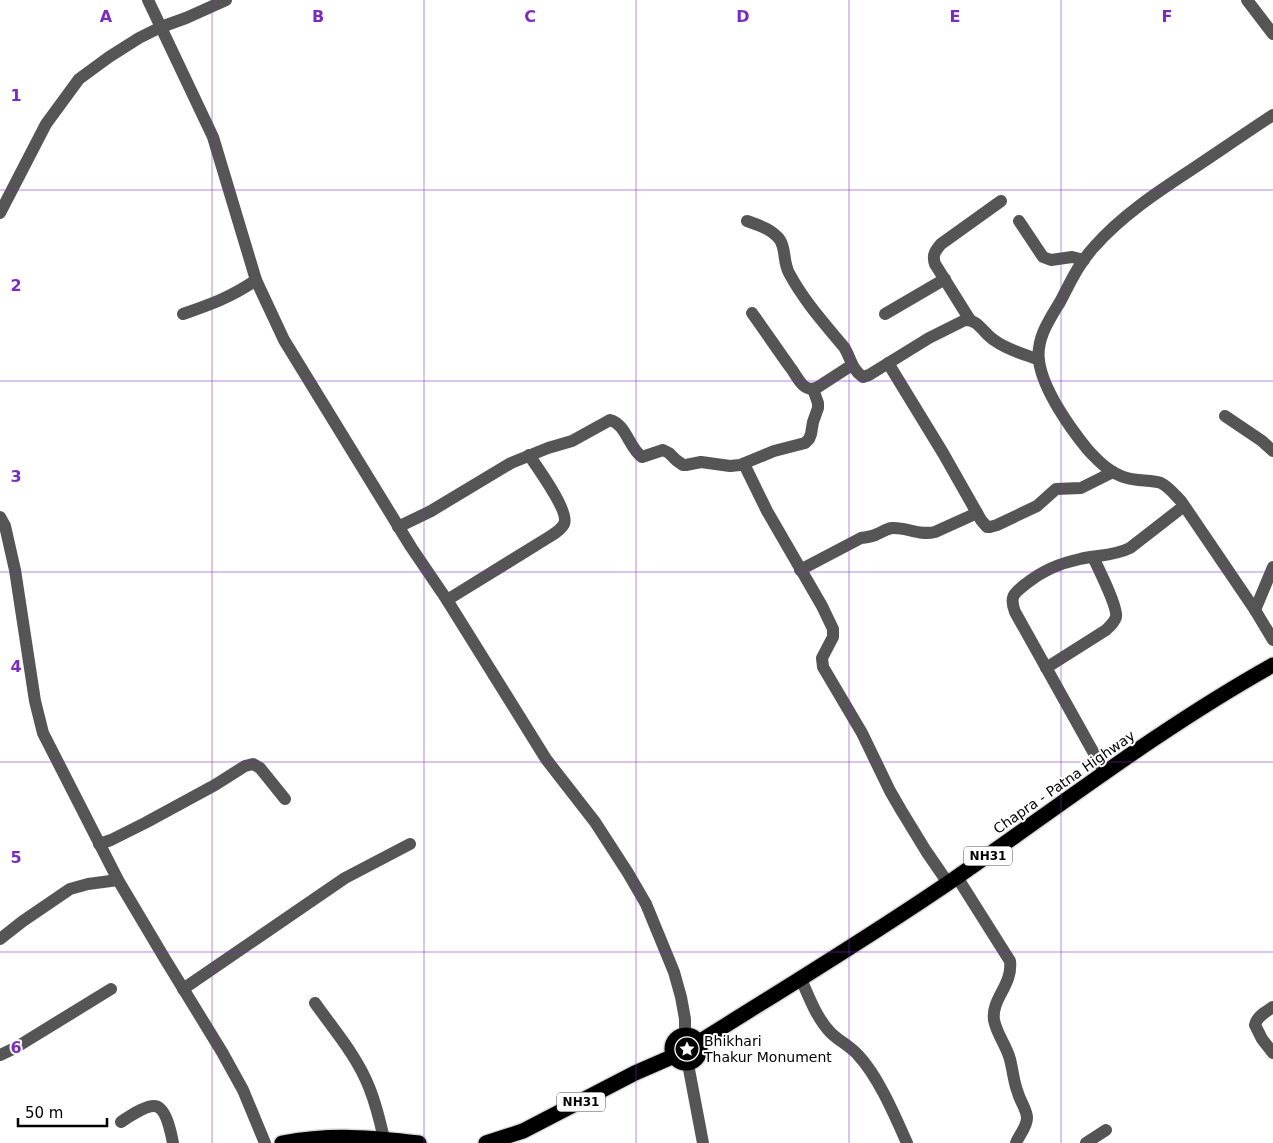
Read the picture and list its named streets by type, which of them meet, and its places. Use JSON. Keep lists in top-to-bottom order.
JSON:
{
  "streets": {
    "highway": ["Chapra - Patna Highway", "NH31"]
  },
  "crossings": [
    ["Chapra - Patna Highway", "NH31"]
  ],
  "places": {
    "place": ["Bhikhari Thakur Monument"]
  },
  "scale_bar": "50 m",
  "grid": {
    "columns": [
      "A",
      "B",
      "C",
      "D",
      "E",
      "F"
    ],
    "rows": [
      "1",
      "2",
      "3",
      "4",
      "5",
      "6"
    ]
  }
}
